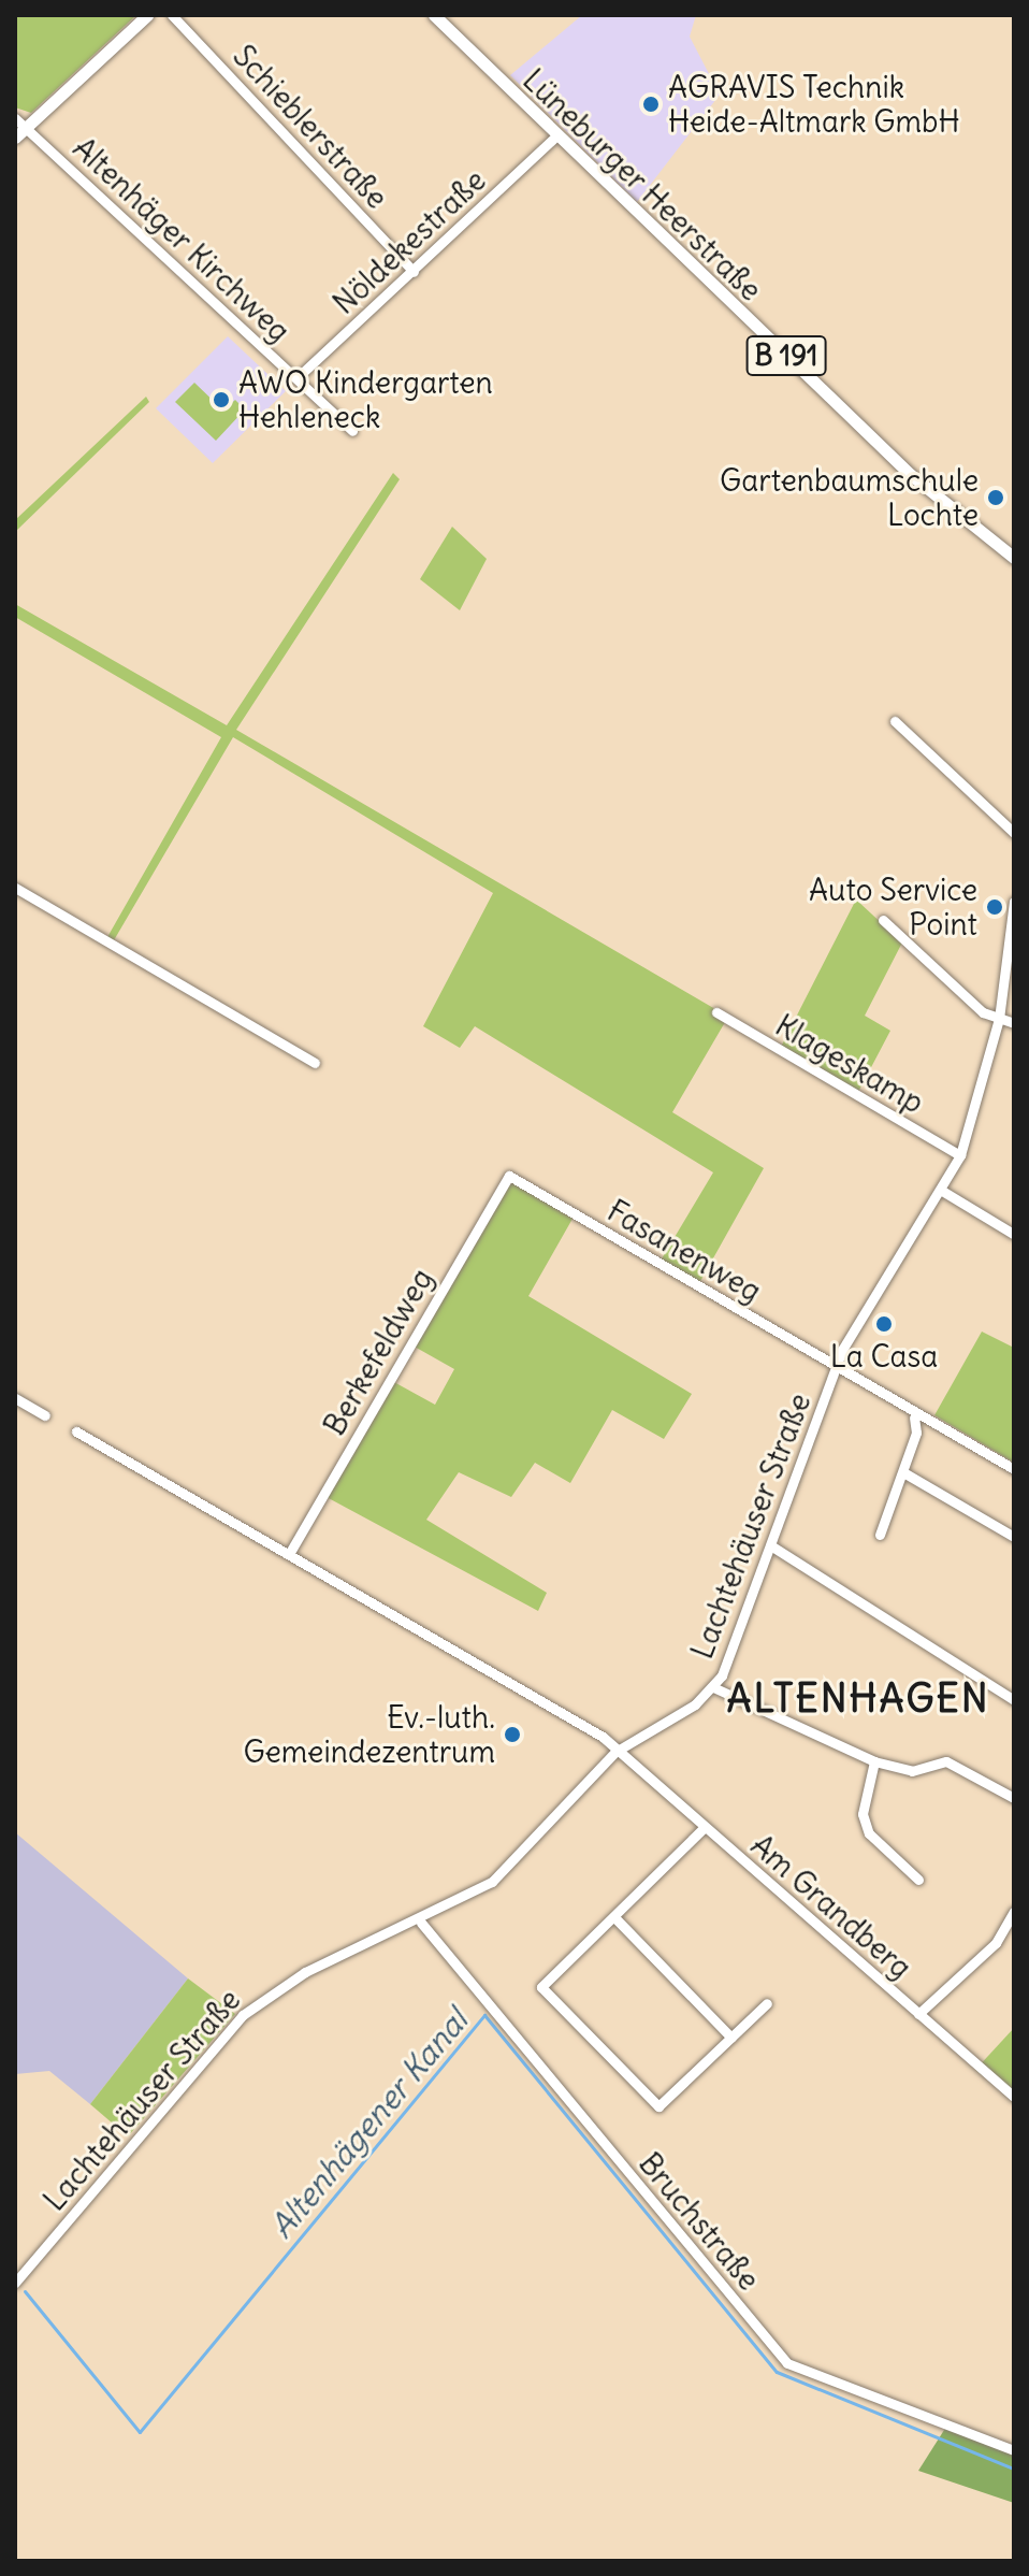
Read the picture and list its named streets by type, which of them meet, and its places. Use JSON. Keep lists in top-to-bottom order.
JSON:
{
  "streets": {
    "main road": ["Lüneburger Heerstraße", "B 191"],
    "street": [
      "Schieblerstraße",
      "Altenhäger Kirchweg",
      "Nöldekestraße",
      "Klageskamp",
      "Fasanenweg",
      "Berkefeldweg",
      "Lachtehäuser Straße",
      "Am Grandberg",
      "Bruchstraße"
    ]
  },
  "crossings": [
    ["Schieblerstraße", "Nöldekestraße"],
    ["Lüneburger Heerstraße", "Nöldekestraße"],
    ["Altenhäger Kirchweg", "Nöldekestraße"],
    ["Klageskamp", "Lachtehäuser Straße"],
    ["Fasanenweg", "Berkefeldweg"],
    ["Fasanenweg", "Lachtehäuser Straße"],
    ["Lachtehäuser Straße", "Am Grandberg"],
    ["Lachtehäuser Straße", "Bruchstraße"]
  ],
  "districts": ["ALTENHAGEN"],
  "water": ["Altenhägener Kanal"],
  "places": [
    "AGRAVIS Technik Heide-Altmark GmbH",
    "AWO Kindergarten Hehleneck",
    "Gartenbaumschule Lochte",
    "Auto Service Point",
    "La Casa",
    "Ev.-luth. Gemeindezentrum"
  ]
}
